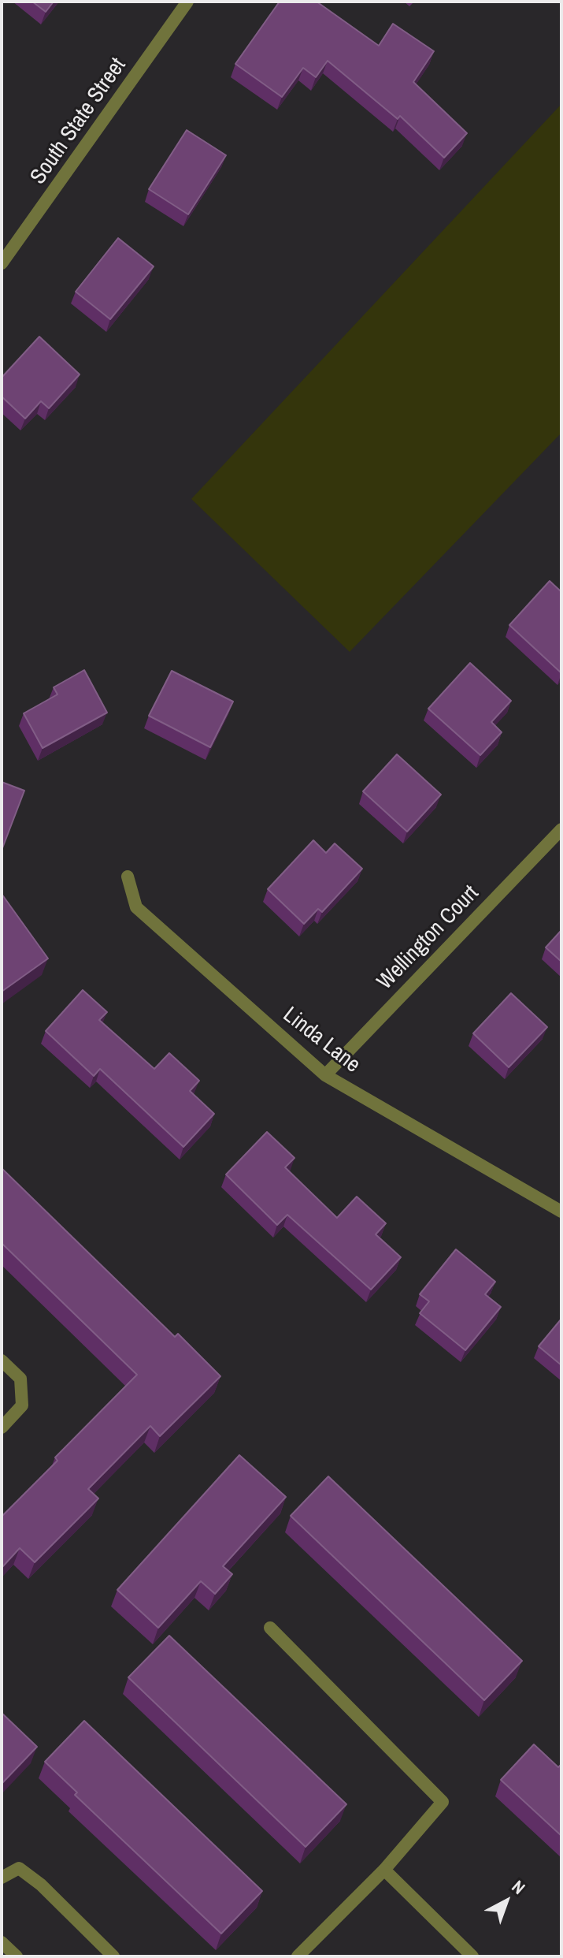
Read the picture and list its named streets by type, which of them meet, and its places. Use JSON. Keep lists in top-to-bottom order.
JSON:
{
  "streets": {
    "street": ["South State Street", "Wellington Court", "Linda Lane"]
  },
  "crossings": [
    ["Wellington Court", "Linda Lane"]
  ],
  "north": "top right"
}
